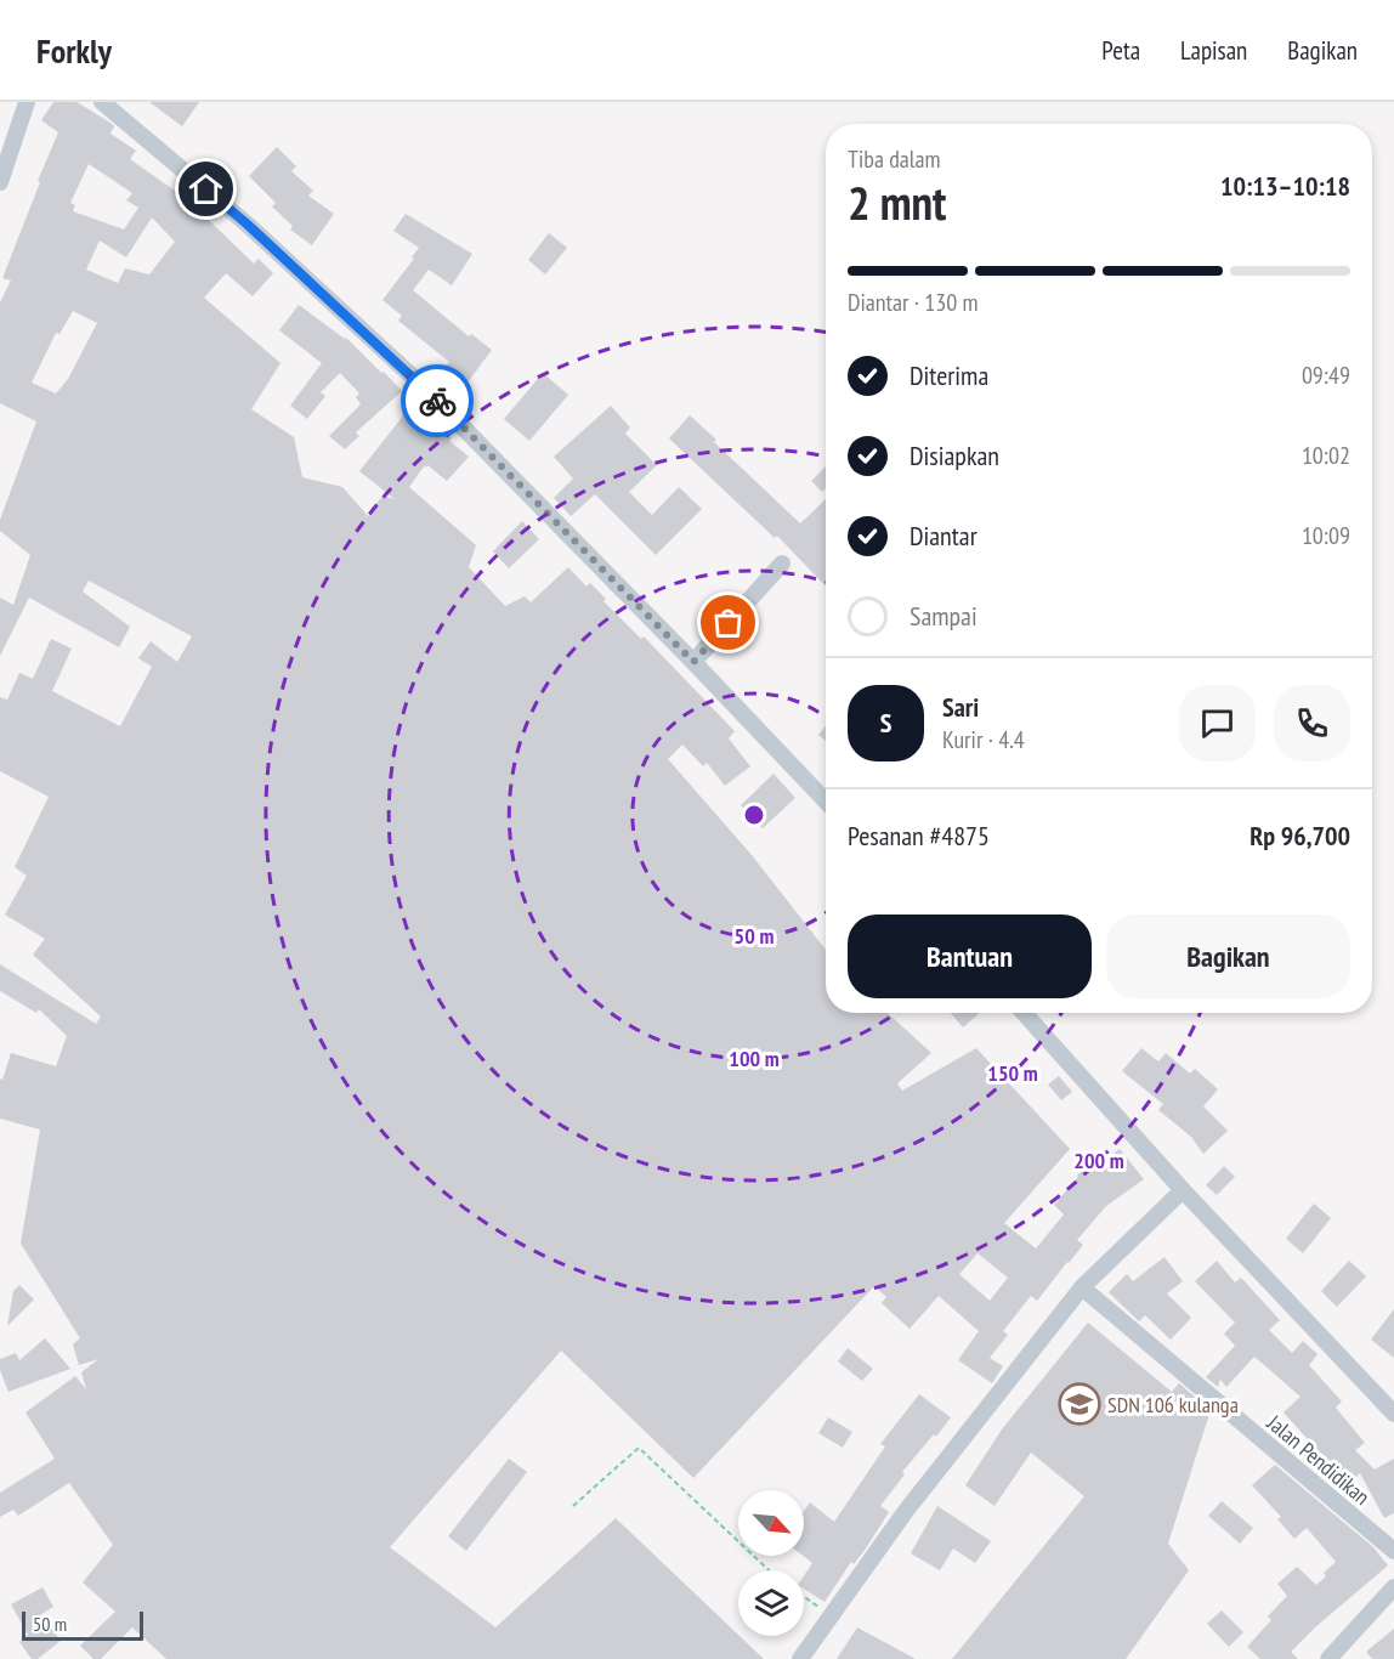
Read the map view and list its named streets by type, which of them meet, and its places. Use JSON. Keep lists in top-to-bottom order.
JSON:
{
  "streets": {
    "street": ["Jalan Pendidikan"]
  },
  "places": {
    "school or university": ["SDN 106 kulanga"]
  },
  "scale_bar": "50 m",
  "north": "bottom right",
  "page": {
    "header": "Forkly",
    "nav": ["Peta", "Lapisan", "Bagikan"],
    "heading": ["2 mnt", "Tiba dalam", "10:13–10:18"],
    "panel": [
      "Sari",
      "Kurir · 4.4",
      "Pesanan #4875",
      "Rp 96,700"
    ],
    "bar": "Diantar · 130 m",
    "list": [
      ["Diterima", "09:49"],
      ["Disiapkan", "10:02"],
      ["Diantar", "10:09"],
      "Sampai"
    ],
    "round": "S",
    "buttons": ["Bantuan", "Bagikan"],
    "scale": "50 m"
  },
  "rings": [
    "50 m",
    "100 m",
    "150 m",
    "200 m"
  ]
}
